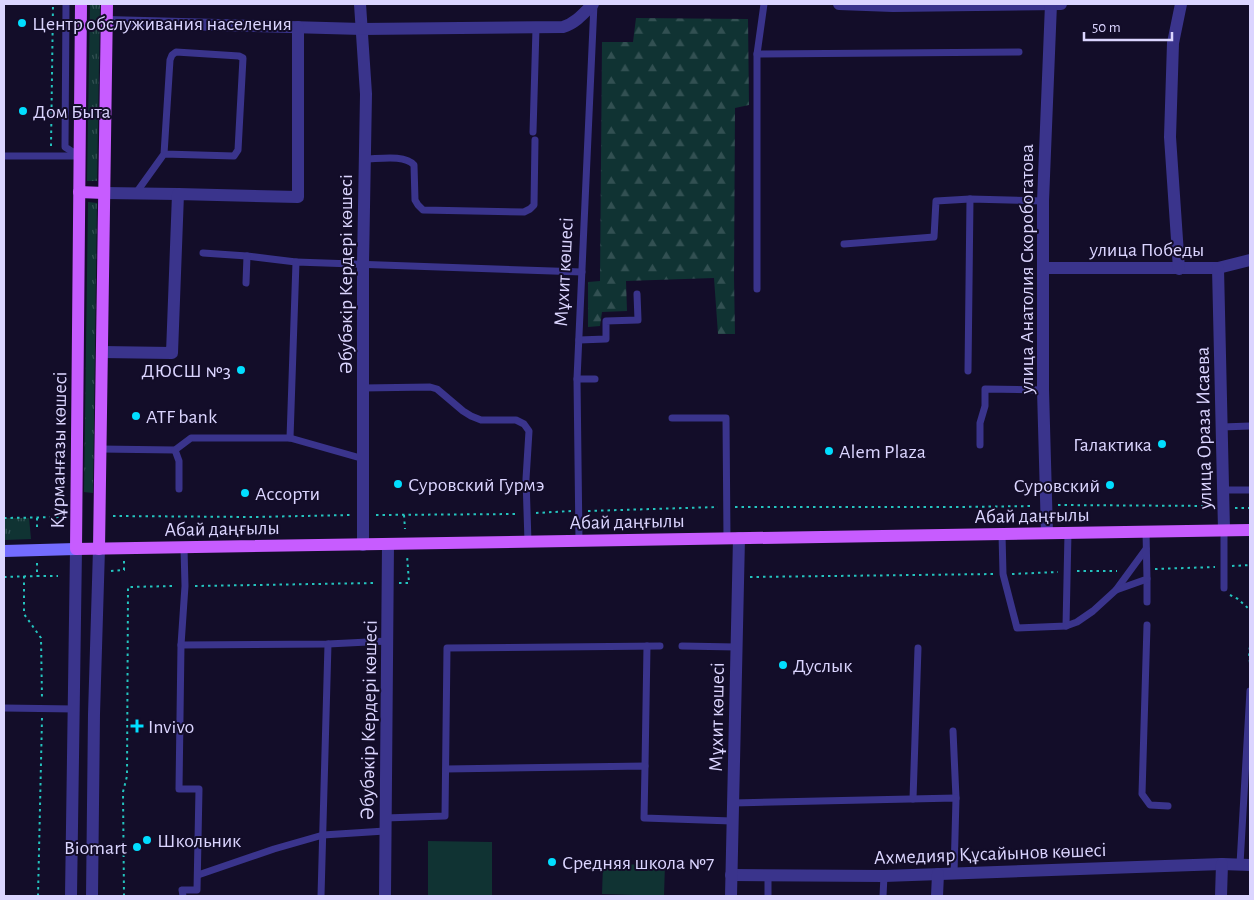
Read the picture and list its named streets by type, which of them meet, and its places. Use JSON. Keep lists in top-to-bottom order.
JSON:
{
  "streets": {
    "main road": ["Құрманғазы көшесі", "Абай даңғылы"],
    "street": [
      "улица Победы",
      "улица Анатолия Скоробогатова",
      "Мұхит көшесі",
      "Әбубәкір Кердері көшесі",
      "улица Ораза Исаева",
      "Ахмедияр Құсайынов көшесі"
    ]
  },
  "crossings": [
    ["улица Победы", "улица Анатолия Скоробогатова"],
    ["улица Победы", "улица Ораза Исаева"],
    ["улица Анатолия Скоробогатова", "Абай даңғылы"],
    ["Мұхит көшесі", "Абай даңғылы"],
    ["Мұхит көшесі", "Ахмедияр Құсайынов көшесі"],
    ["Әбубәкір Кердері көшесі", "Абай даңғылы"],
    ["улица Ораза Исаева", "Абай даңғылы"],
    ["Құрманғазы көшесі", "Абай даңғылы"]
  ],
  "places": {
    "other": [
      "Центр обслуживания наcеления",
      "Дом Быта",
      "ДЮСШ №3",
      "ATF bank",
      "Галактика",
      "Alem Plaza",
      "Суровский Гурмэ",
      "Суровский",
      "Ассорти",
      "Дуслык",
      "Школьник",
      "Biomart",
      "Средняя школа №7"
    ],
    "health": ["Invivo"]
  },
  "scale_bar": "50 m"
}
